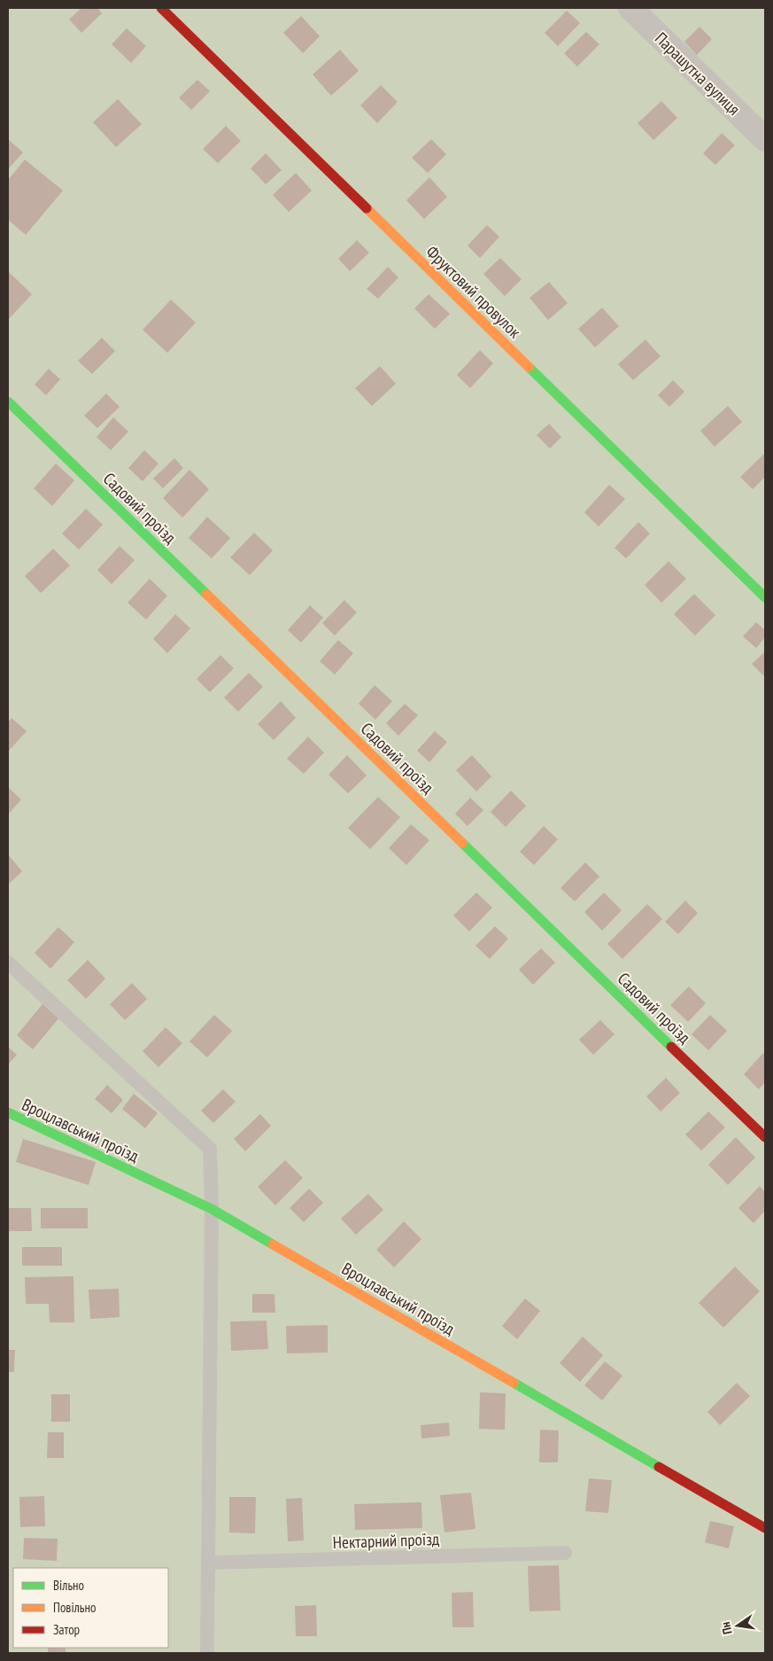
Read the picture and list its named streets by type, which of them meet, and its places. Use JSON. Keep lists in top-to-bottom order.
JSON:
{
  "streets": {
    "street": [
      "Парашутна вулиця",
      "Фруктовий провулок",
      "Садовий проїзд",
      "Вроцлавський проїзд"
    ],
    "lane": ["Нектарний проїзд"]
  },
  "legend": ["Вільно", "Повільно", "Затор"],
  "north": "left"
}
